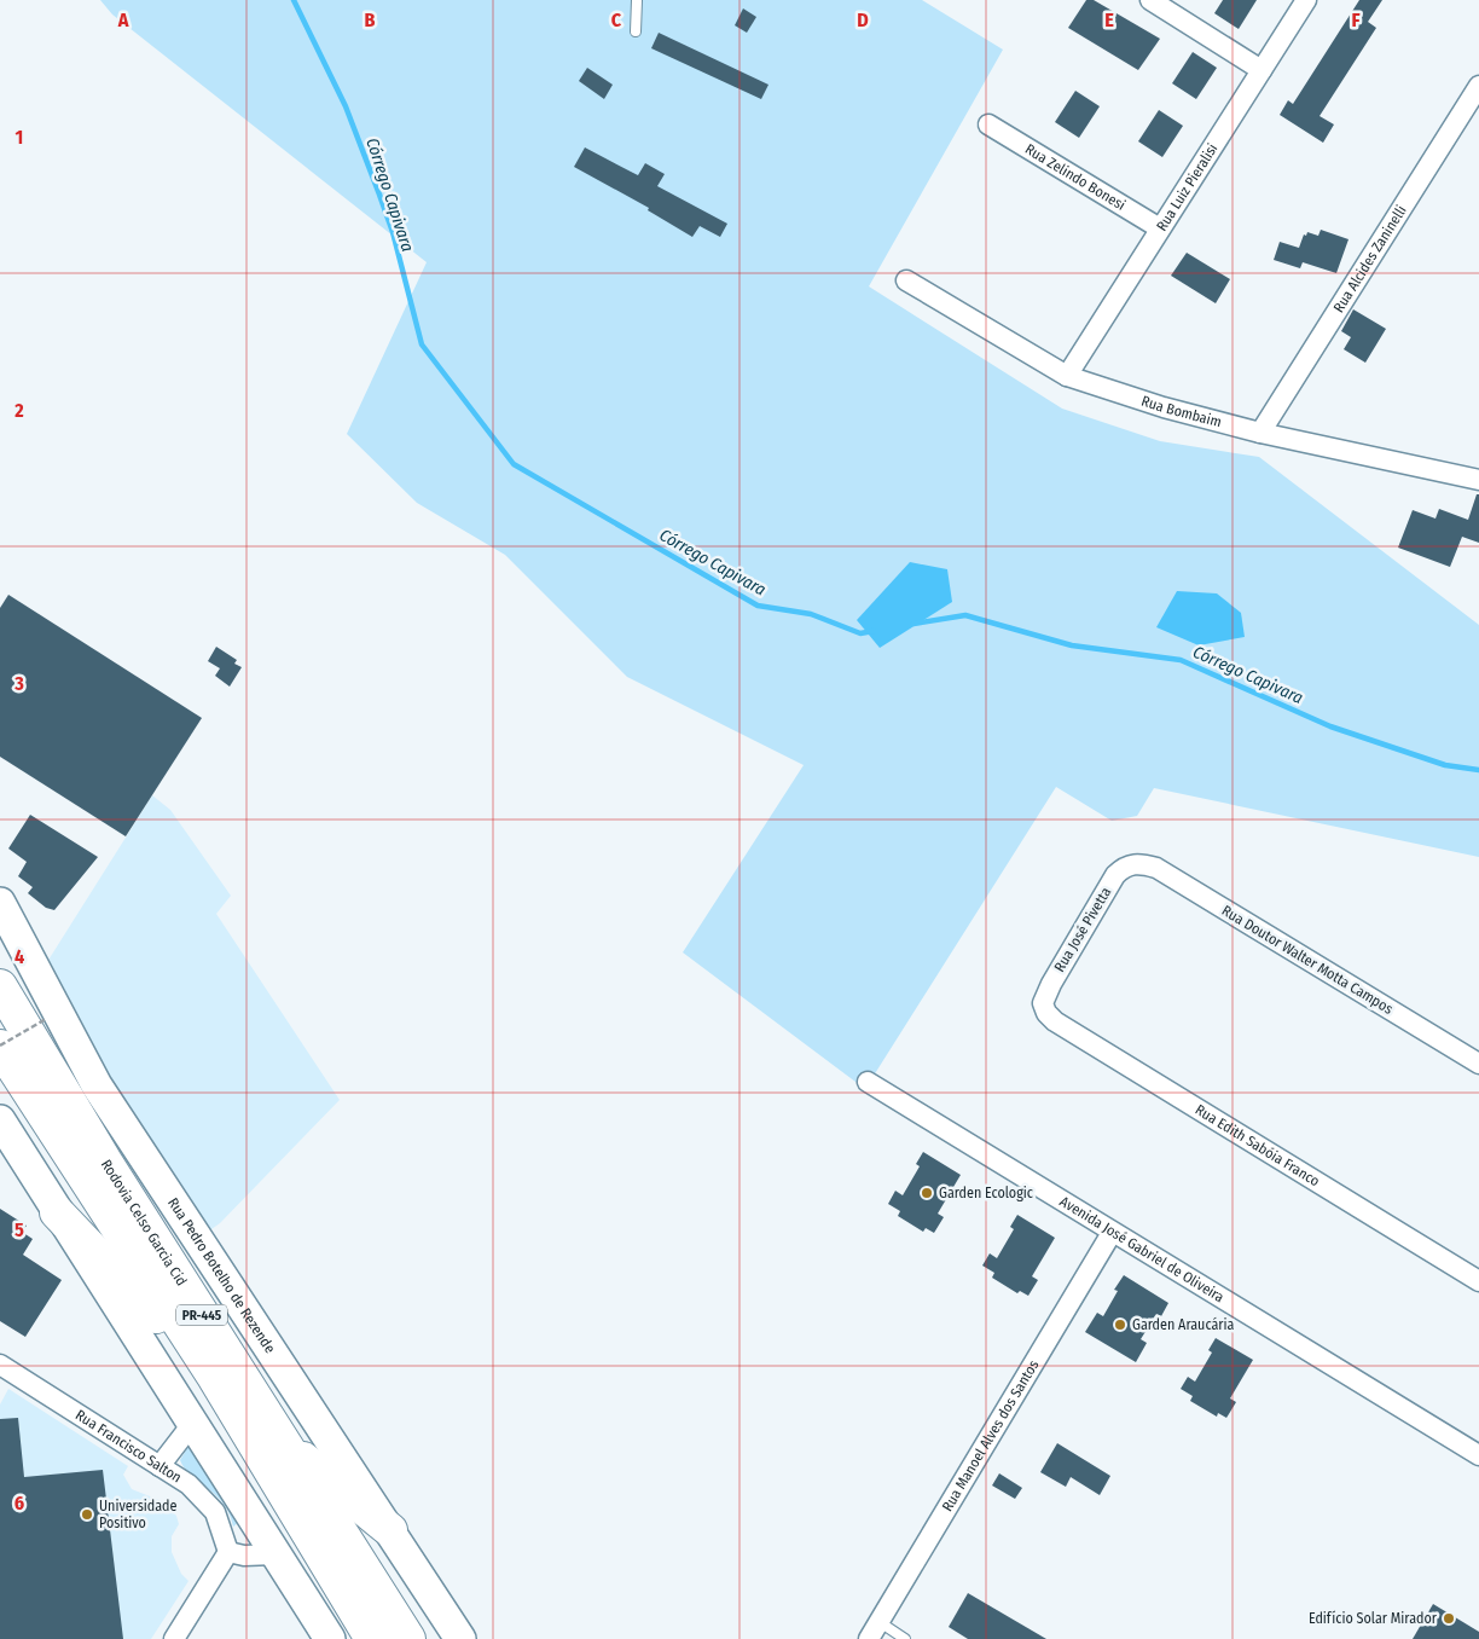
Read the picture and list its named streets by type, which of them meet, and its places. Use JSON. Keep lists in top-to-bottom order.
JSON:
{
  "streets": {
    "highway": ["Rodovia Celso Garcia Cid", "PR-445"],
    "main road": ["Rua Pedro Botelho de Rezende"],
    "street": [
      "Rua Zelindo Bonesi",
      "Rua Luiz Pieralisi",
      "Rua Alcides Zaninelli",
      "Rua Bombaim",
      "Rua José Pivetta",
      "Rua Doutor Walter Motta Campos",
      "Rua Edith Sabóia Franco",
      "Avenida José Gabriel de Oliveira",
      "Rua Manoel Alves dos Santos",
      "Rua Francisco Salton"
    ]
  },
  "crossings": [
    ["Rua Zelindo Bonesi", "Rua Luiz Pieralisi"],
    ["Rua Luiz Pieralisi", "Rua Bombaim"],
    ["Rua Alcides Zaninelli", "Rua Bombaim"],
    ["Rua José Pivetta", "Rua Doutor Walter Motta Campos"],
    ["Rua José Pivetta", "Rua Edith Sabóia Franco"],
    ["Avenida José Gabriel de Oliveira", "Rua Manoel Alves dos Santos"]
  ],
  "water": ["Córrego Capivara"],
  "places": [
    "Garden Ecologic",
    "Garden Araucária",
    "Universidade Positivo",
    "Edifício Solar Mirador"
  ],
  "grid": {
    "columns": [
      "A",
      "B",
      "C",
      "D",
      "E",
      "F"
    ],
    "rows": [
      "1",
      "2",
      "3",
      "4",
      "5",
      "6"
    ]
  }
}
